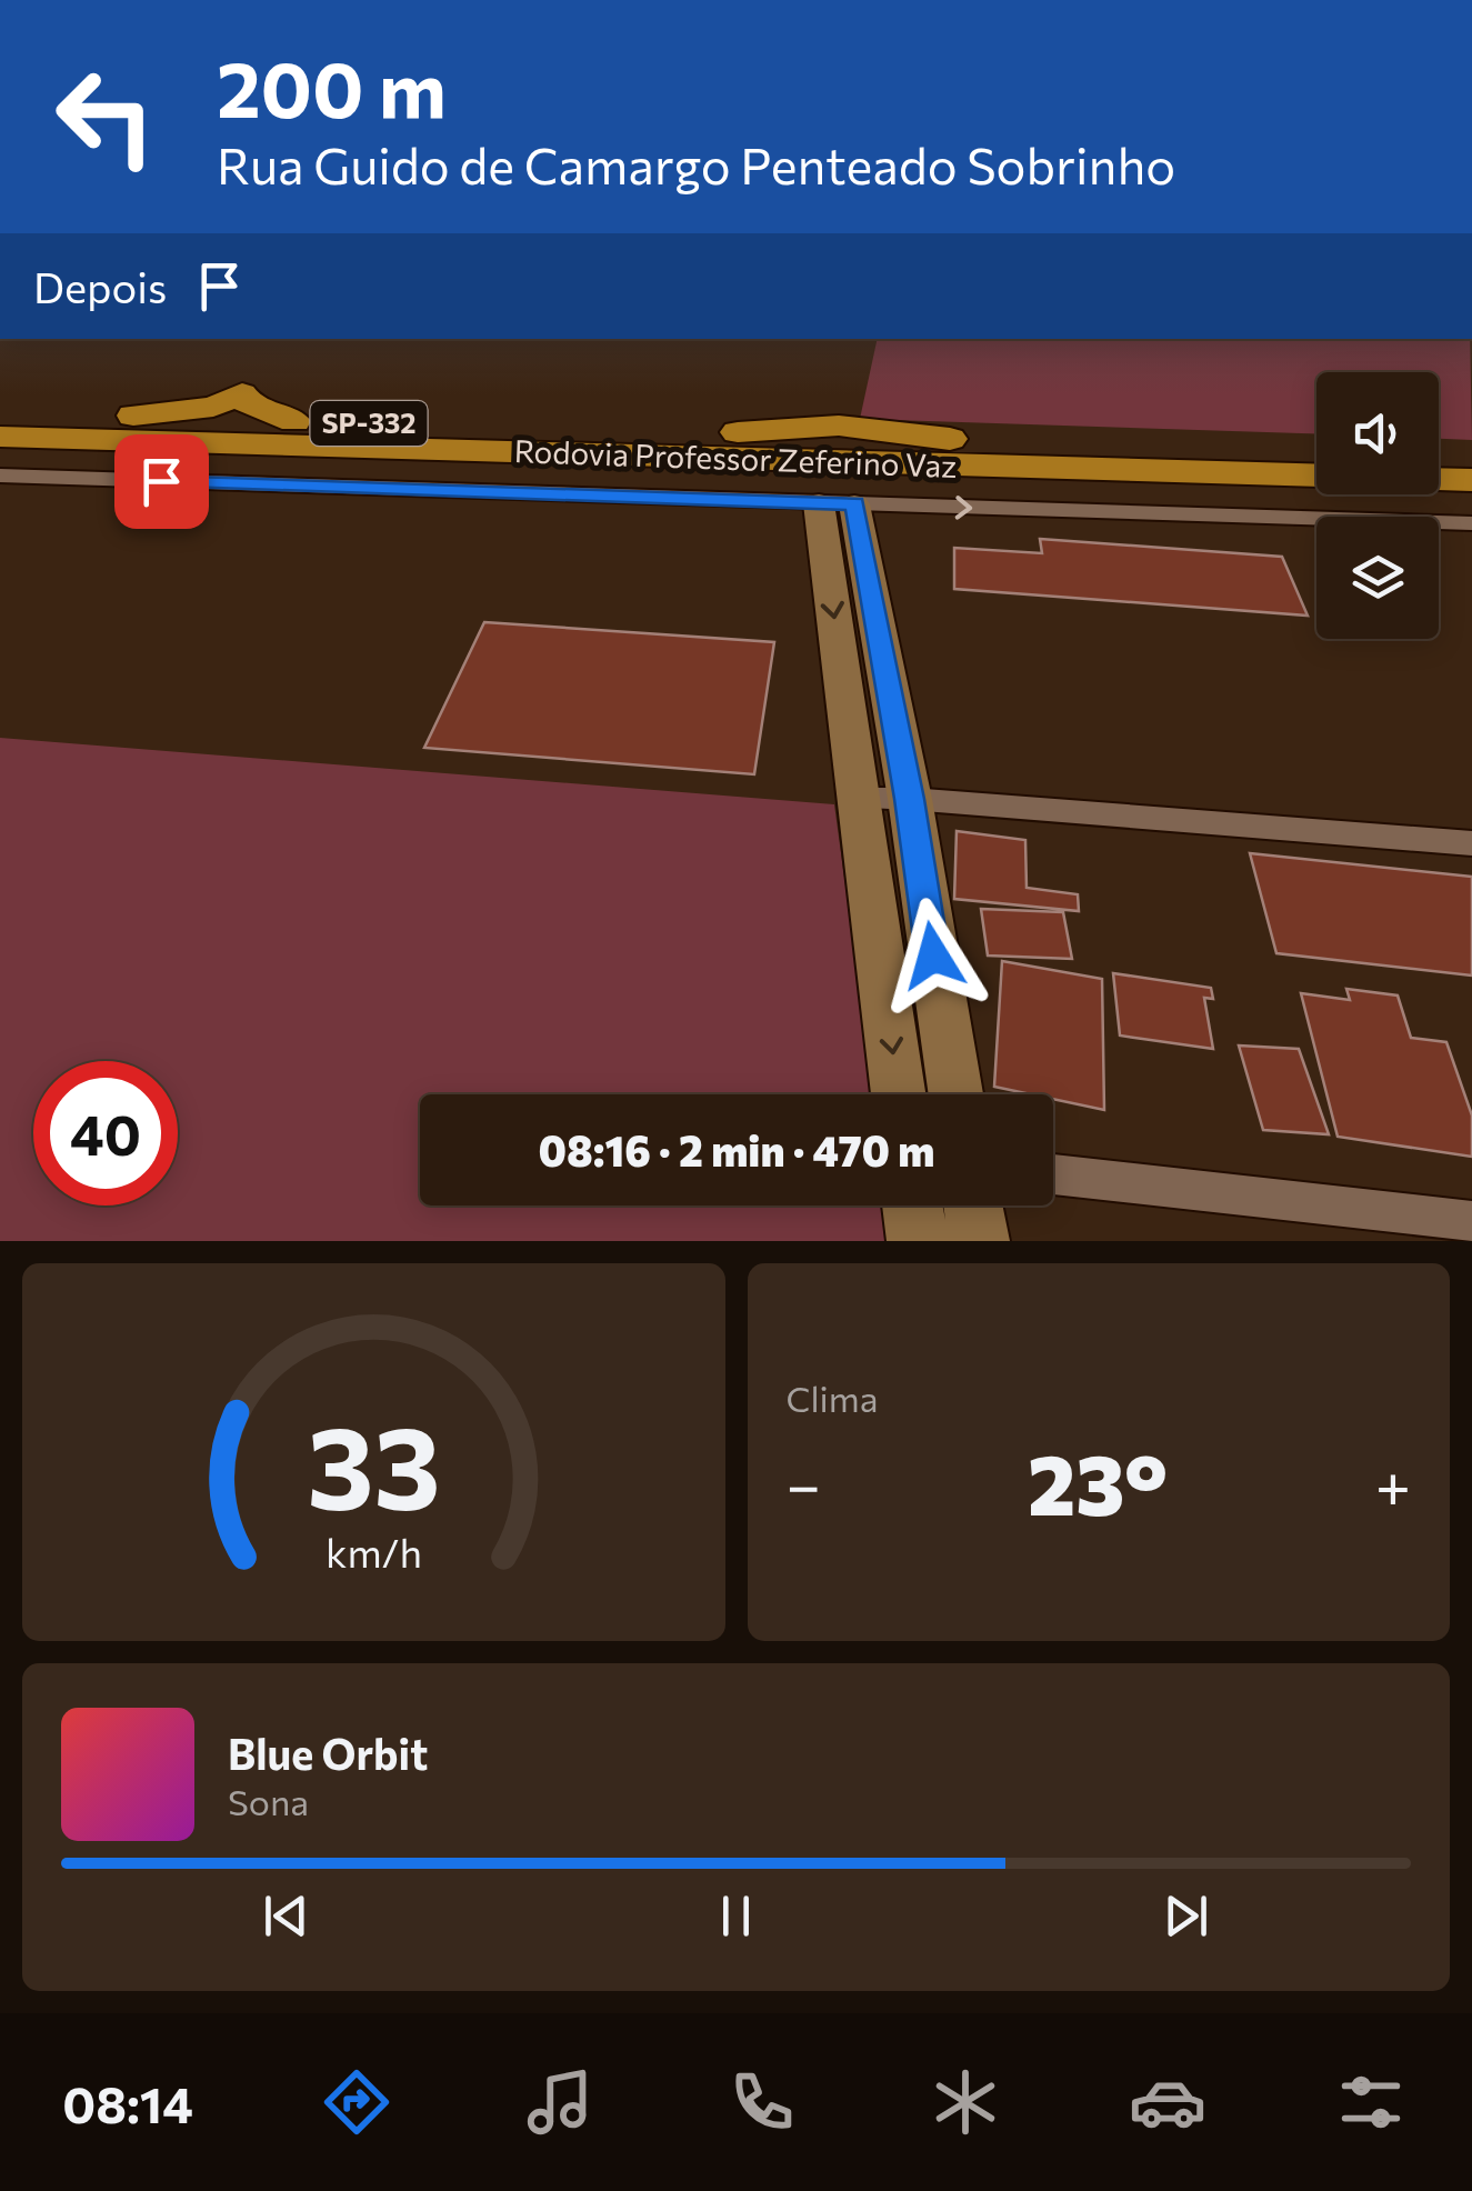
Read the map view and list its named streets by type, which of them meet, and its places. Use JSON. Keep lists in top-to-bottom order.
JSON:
{
  "streets": {
    "highway": ["SP-332", "Rodovia Professor Zeferino Vaz"]
  },
  "page": {
    "turn": ["200 m", "Rua Guido de Camargo Penteado Sobrinho"],
    "then": "Depois",
    "limit": "40",
    "trip": "08:16 · 2 min · 470 m",
    "tile": "Clima",
    "heat": ["−", "23°", "+"],
    "song": ["Blue Orbit", "Sona"],
    "tabs": "08:14",
    "gauge": ["33", "km/h"]
  }
}
